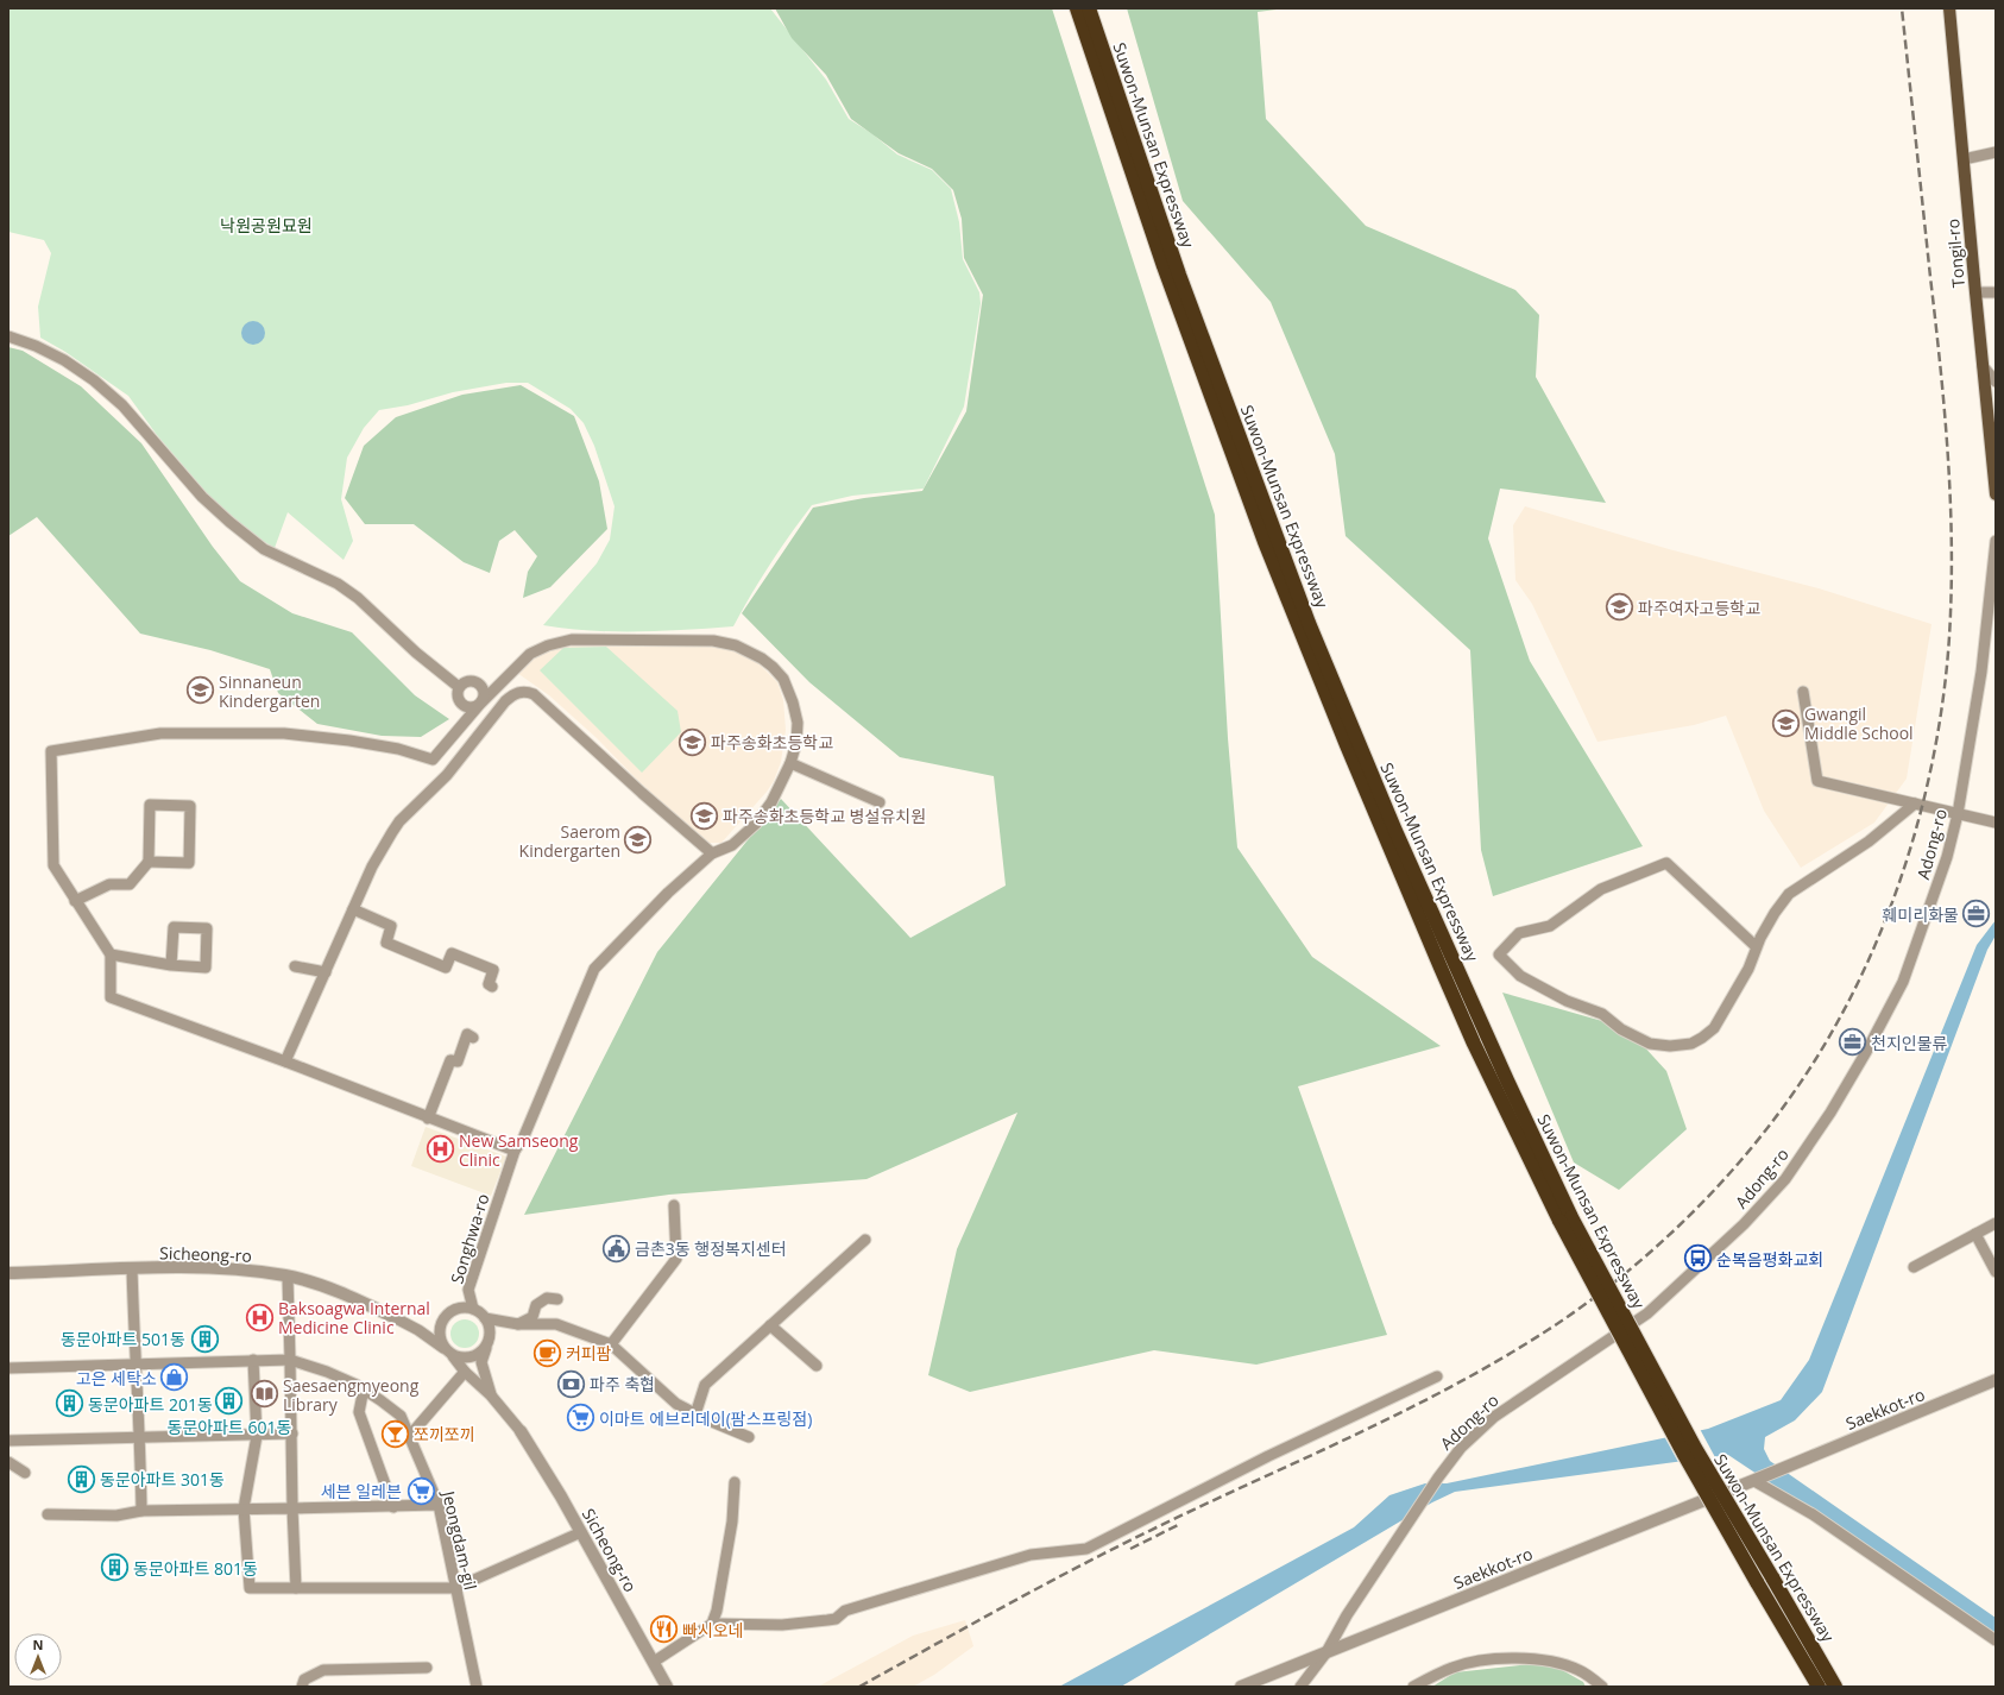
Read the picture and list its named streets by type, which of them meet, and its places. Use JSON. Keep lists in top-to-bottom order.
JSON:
{
  "streets": {
    "highway": ["Suwon-Munsan Expressway"],
    "main road": ["Tongil-ro"],
    "street": [
      "Adong-ro",
      "Songhwa-ro",
      "Sicheong-ro",
      "Saekkot-ro",
      "Jeongdam-gil"
    ]
  },
  "crossings": [
    ["Adong-ro", "Saekkot-ro"]
  ],
  "parks": ["낙원공원묘원"],
  "places": {
    "school or university": [
      "파주여자고등학교",
      "Sinnaneun Kindergarten",
      "Gwangil Middle School",
      "파주송화초등학교",
      "파주송화초등학교 병설유치원",
      "Saerom Kindergarten"
    ],
    "office": ["훼미리화물", "천지인물류"],
    "hospital": ["New Samseong Clinic", "Baksoagwa Internal Medicine Clinic"],
    "public building": ["금촌3동 행정복지센터"],
    "bus stop": ["순복음평화교회"],
    "building": [
      "동문아파트 501동",
      "동문아파트 601동",
      "동문아파트 201동",
      "동문아파트 301동",
      "동문아파트 801동"
    ],
    "cafe": ["커피팜"],
    "shop": ["고은 세탁소"],
    "bank": ["파주 축협"],
    "library": ["Saesaengmyeong Library"],
    "supermarket": ["이마트 에브리데이(팜스프링점)", "세븐 일레븐"],
    "bar": ["쪼끼쪼끼"],
    "restaurant": ["빠시오네"]
  },
  "north": "top"
}
